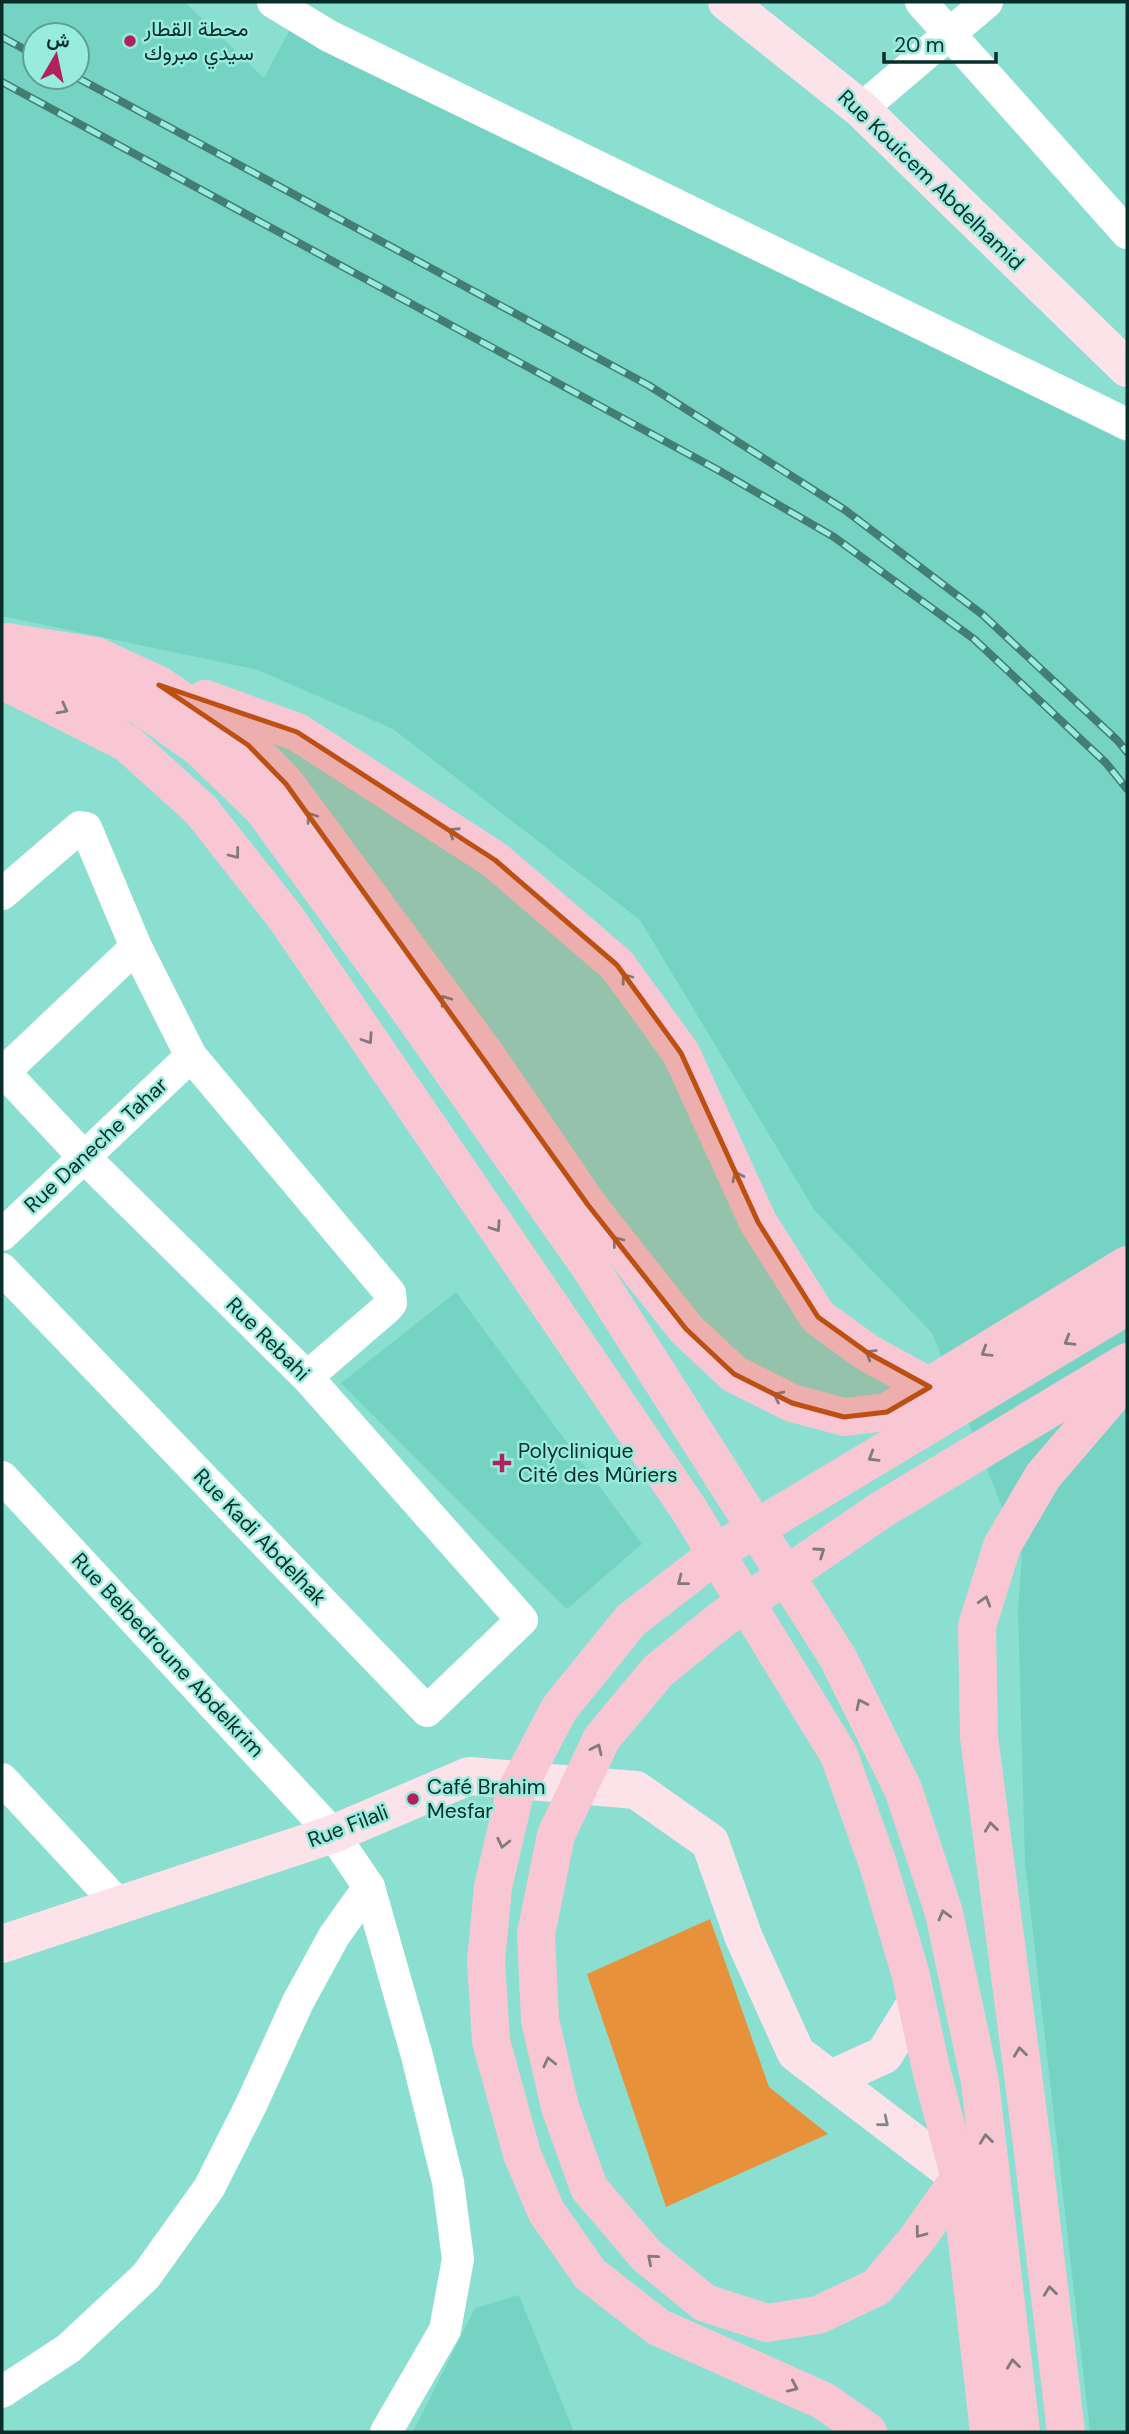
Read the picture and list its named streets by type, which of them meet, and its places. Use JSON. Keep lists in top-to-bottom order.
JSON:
{
  "streets": {
    "street": [
      "Rue Kouicem Abdelhamid",
      "Rue Daneche Tahar",
      "Rue Rebahi",
      "Rue Kadi Abdelhak",
      "Rue Belbedroune Abdelkrim",
      "Rue Filali"
    ]
  },
  "crossings": [
    ["Rue Daneche Tahar", "Rue Rebahi"],
    ["Rue Rebahi", "Rue Kadi Abdelhak"],
    ["Rue Belbedroune Abdelkrim", "Rue Filali"]
  ],
  "places": {
    "other": ["محطة القطار سيدي مبروك", "Café Brahim Mesfar"],
    "health": ["Polyclinique Cité des Mûriers"]
  },
  "scale_bar": "20 m",
  "north": "top"
}
